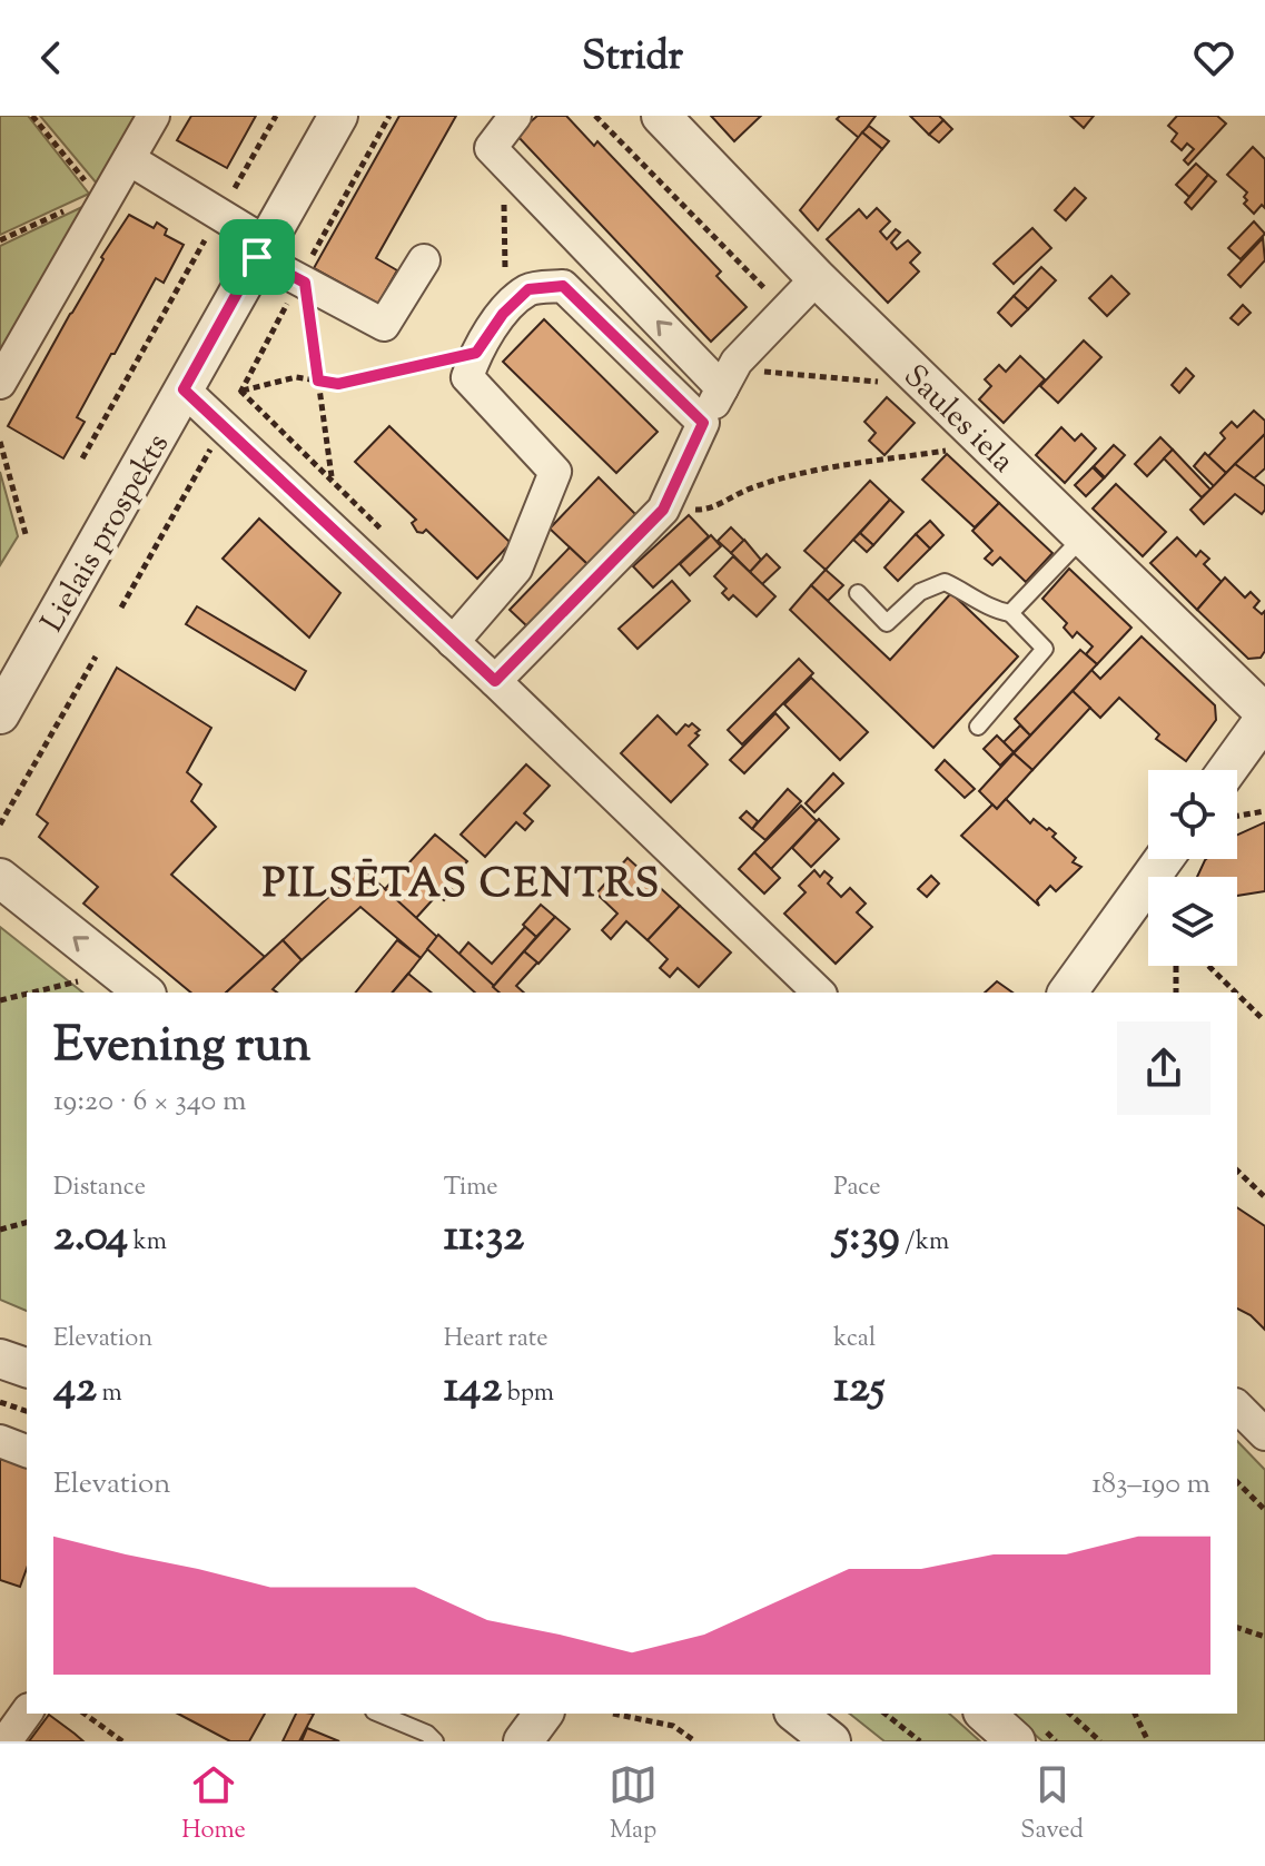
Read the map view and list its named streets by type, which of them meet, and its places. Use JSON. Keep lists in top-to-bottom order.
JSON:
{
  "streets": {
    "street": ["Saules iela", "Lielais prospekts"]
  },
  "districts": ["PILSĒTAS CENTRS"],
  "page": {
    "header": "Stridr",
    "heading": ["Evening run", "19:20 · 6 × 340 m"],
    "stats": [
      ["Distance", "2.04 km"],
      ["Time", "11:32"],
      ["Pace", "5:39 /km"],
      ["Elevation", "42 m"],
      ["Heart rate", "142 bpm"],
      ["kcal", "125"]
    ],
    "chart": ["Elevation", "183–190 m"],
    "tabs": ["Home", "Map", "Saved"]
  }
}
